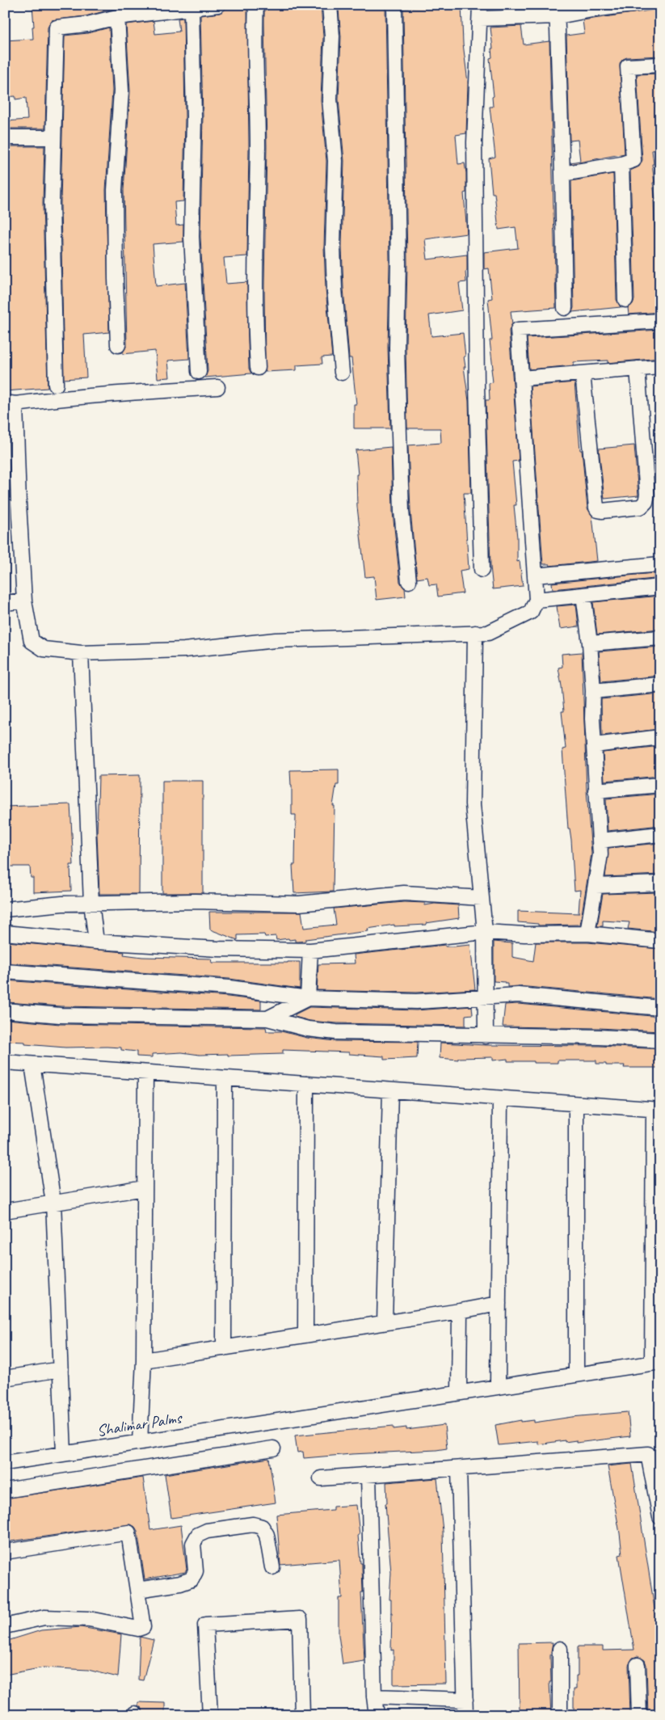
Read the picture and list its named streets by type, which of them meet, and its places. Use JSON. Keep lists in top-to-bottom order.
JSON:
{
  "streets": {
    "street": ["Shalimar Palms"]
  }
}
